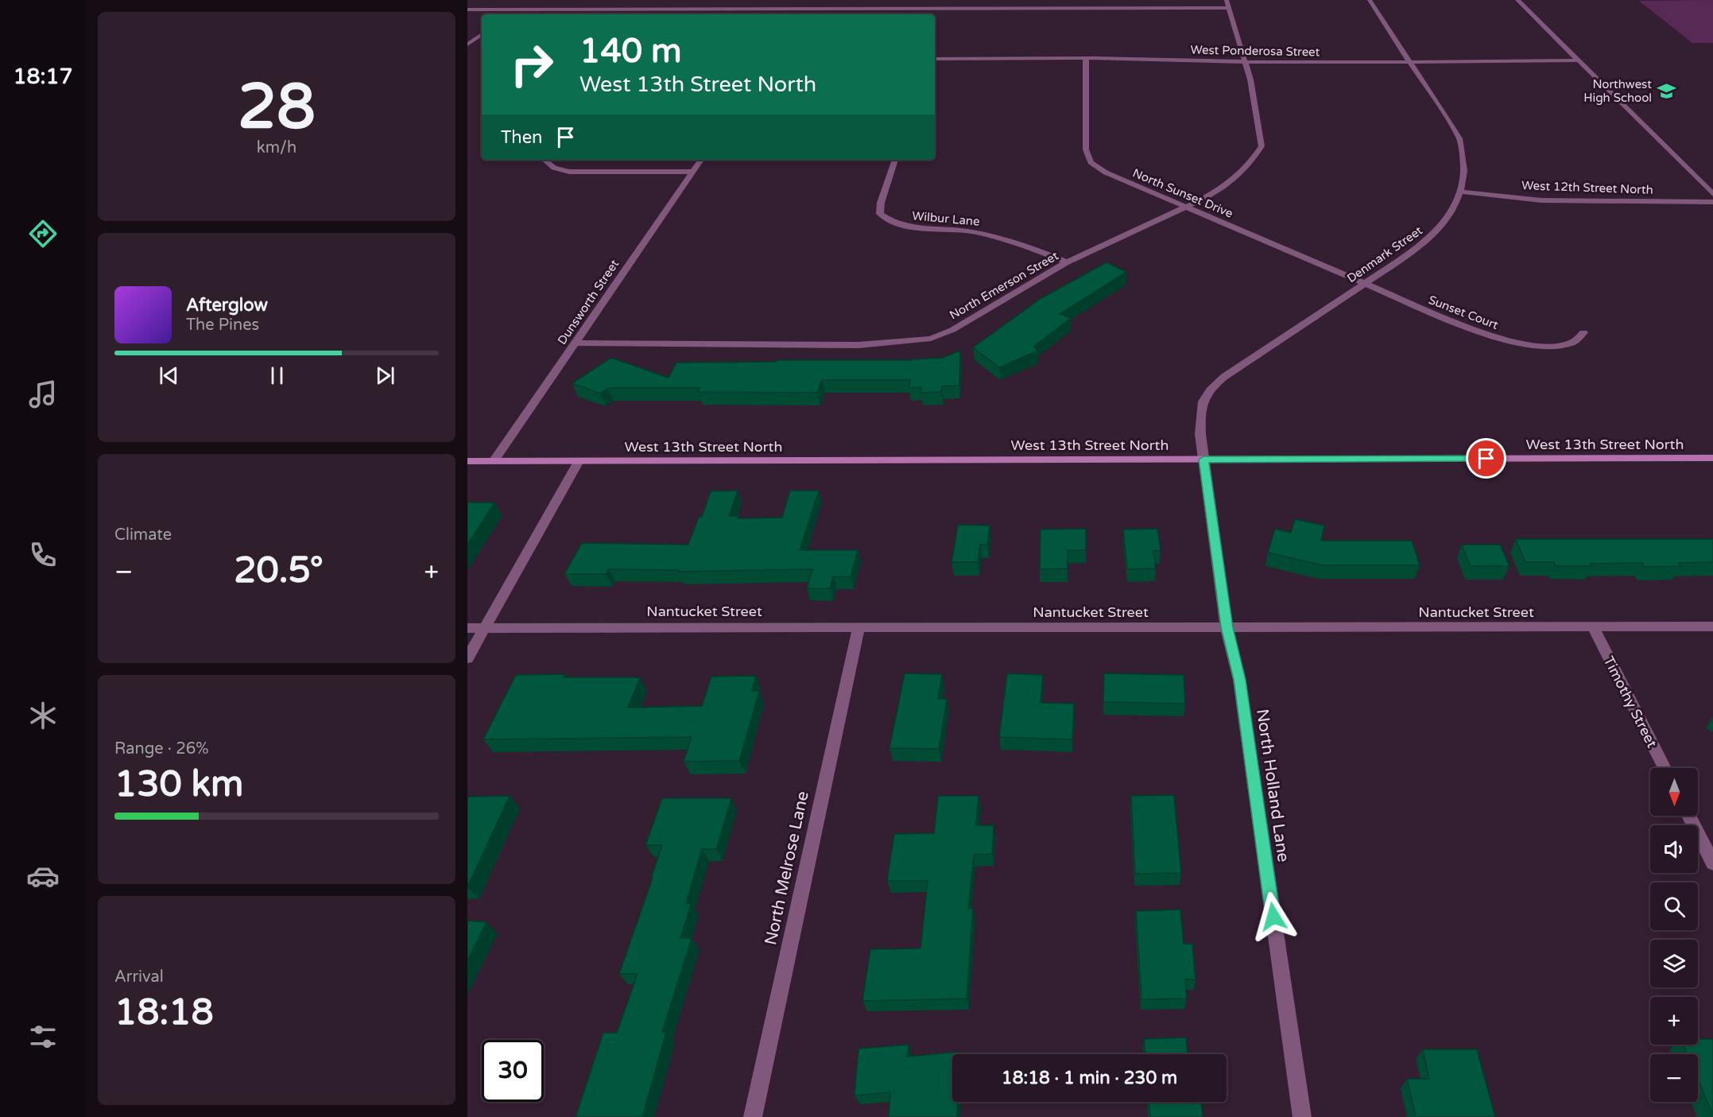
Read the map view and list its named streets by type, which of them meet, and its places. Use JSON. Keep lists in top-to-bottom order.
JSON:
{
  "streets": {
    "street": [
      "West Ponderosa Street",
      "West 12th Street North",
      "North Sunset Drive",
      "Wilbur Lane",
      "Denmark Street",
      "North Emerson Street",
      "Dunsworth Street",
      "Sunset Court",
      "West 13th Street North",
      "Nantucket Street",
      "Timothy Street",
      "North Holland Lane",
      "North Melrose Lane"
    ]
  },
  "crossings": [
    ["West Ponderosa Street", "North Sunset Drive"],
    ["West Ponderosa Street", "Denmark Street"],
    ["West Ponderosa Street", "North Emerson Street"],
    ["West 12th Street North", "Denmark Street"],
    ["North Sunset Drive", "Denmark Street"],
    ["North Sunset Drive", "North Emerson Street"],
    ["North Sunset Drive", "Sunset Court"],
    ["Wilbur Lane", "North Emerson Street"],
    ["Denmark Street", "Sunset Court"],
    ["Denmark Street", "West 13th Street North"],
    ["Denmark Street", "North Holland Lane"],
    ["North Emerson Street", "Dunsworth Street"],
    ["Dunsworth Street", "West 13th Street North"],
    ["West 13th Street North", "North Holland Lane"],
    ["Nantucket Street", "Timothy Street"],
    ["Nantucket Street", "North Holland Lane"],
    ["Nantucket Street", "North Melrose Lane"]
  ],
  "places": {
    "school or university": ["Northwest High School"]
  },
  "north": "bottom",
  "page": {
    "tabs": "18:17",
    "tile": [
      ["28", "km/h"],
      "Climate",
      ["Range · 26%", "130 km"],
      ["Arrival", "18:18"]
    ],
    "turn": ["140 m", "West 13th Street North"],
    "then": "Then",
    "song": ["Afterglow", "The Pines"],
    "heat": ["−", "20.5°", "+"],
    "map_buttons": ["+", "−"],
    "limit": "30",
    "trip": "18:18 · 1 min · 230 m"
  }
}
